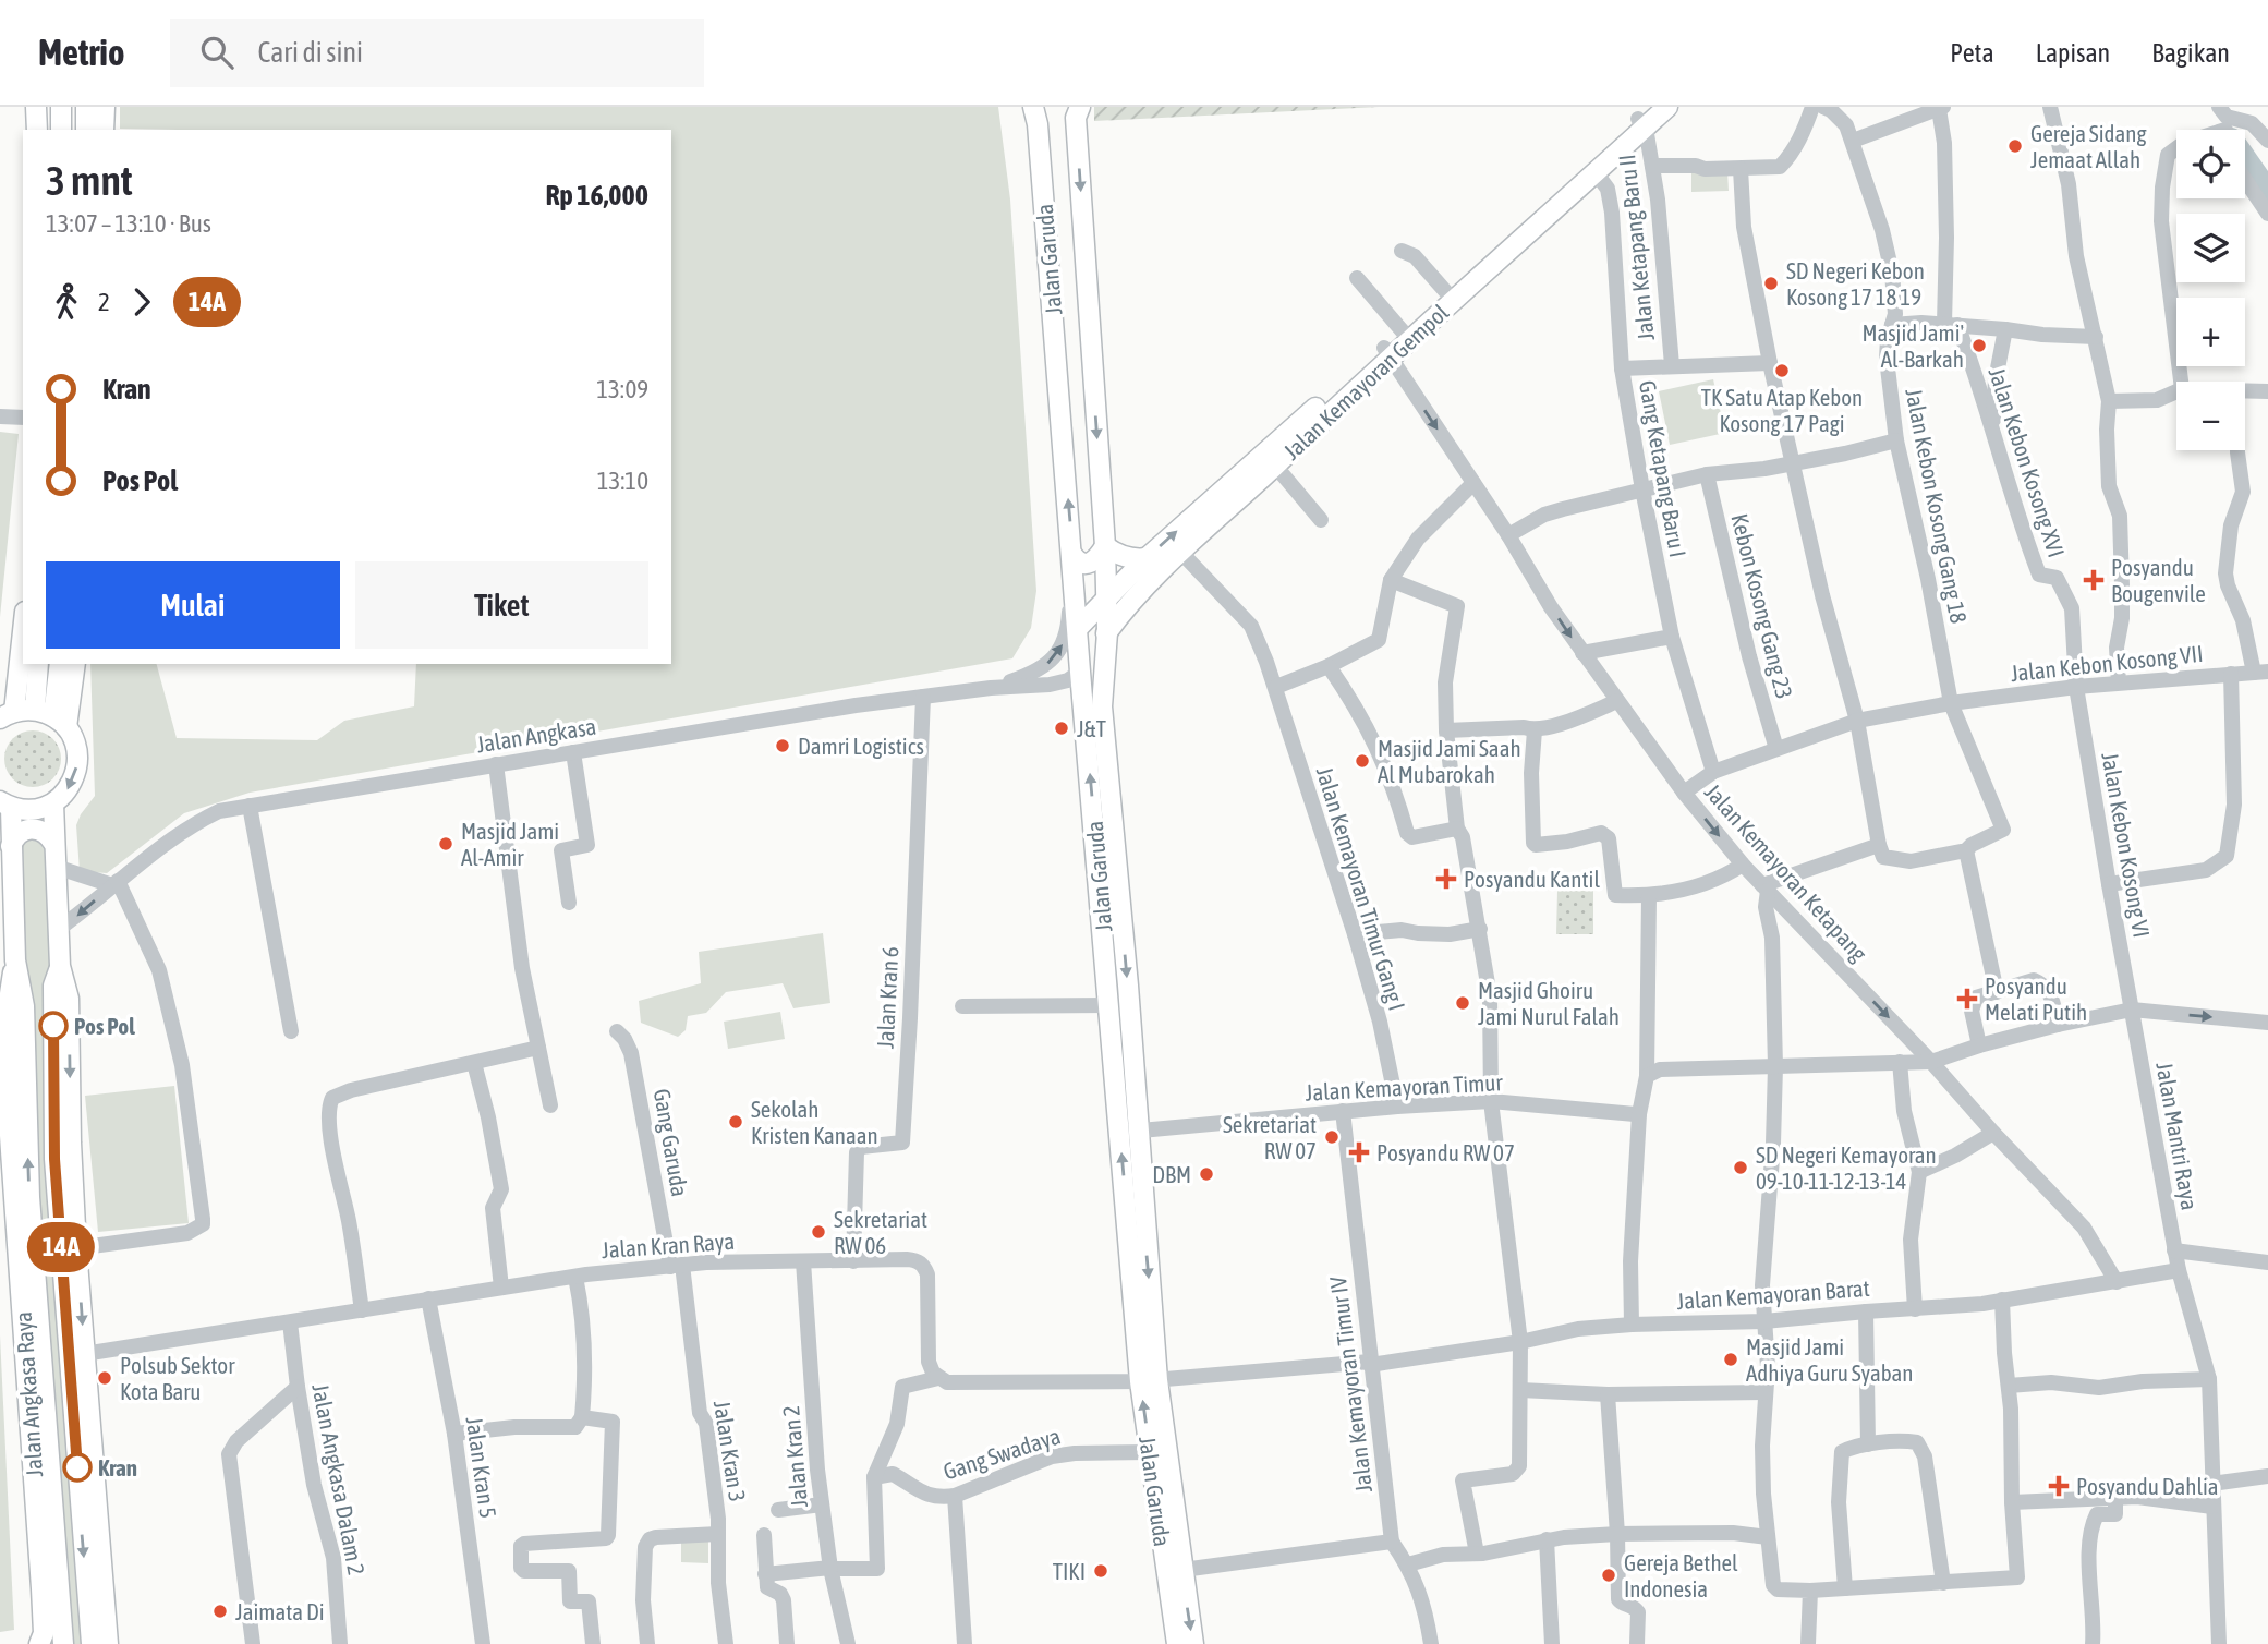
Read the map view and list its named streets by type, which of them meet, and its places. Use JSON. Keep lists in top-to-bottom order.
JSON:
{
  "streets": {
    "main road": ["Jalan Garuda", "Jalan Kemayoran Gempol", "Jalan Angkasa Raya"],
    "street": [
      "Jalan Ketapang Baru II",
      "Jalan Kebon Kosong XVI",
      "Gang Ketapang Baru I",
      "Jalan Kebon Kosong Gang 18",
      "Kebon Kosong Gang 23",
      "Jalan Kebon Kosong VII",
      "Jalan Angkasa",
      "Jalan Kebon Kosong VI",
      "Jalan Kemayoran Ketapang",
      "Jalan Kemayoran Timur Gang I",
      "Jalan Kran 6",
      "Jalan Kemayoran Timur",
      "Jalan Mantri Raya",
      "Gang Garuda",
      "Jalan Kran Raya",
      "Jalan Kemayoran Barat",
      "Jalan Kemayoran Timur IV",
      "Jalan Kran 3",
      "Gang Swadaya",
      "Jalan Kran 2",
      "Jalan Kran 5",
      "Jalan Angkasa Dalam 2"
    ]
  },
  "crossings": [
    ["Jalan Ketapang Baru II", "Jalan Kemayoran Gempol"],
    ["Jalan Garuda", "Jalan Kemayoran Gempol"],
    ["Jalan Garuda", "Jalan Angkasa"],
    ["Jalan Garuda", "Jalan Kemayoran Timur"],
    ["Jalan Garuda", "Jalan Kemayoran Barat"],
    ["Jalan Garuda", "Gang Swadaya"],
    ["Jalan Kemayoran Gempol", "Gang Ketapang Baru I"],
    ["Jalan Kemayoran Gempol", "Jalan Angkasa"],
    ["Jalan Kemayoran Gempol", "Jalan Kemayoran Ketapang"],
    ["Jalan Kemayoran Gempol", "Jalan Kemayoran Timur Gang I"],
    ["Jalan Kebon Kosong XVI", "Jalan Kebon Kosong VII"],
    ["Jalan Kebon Kosong XVI", "Jalan Kebon Kosong VI"],
    ["Gang Ketapang Baru I", "Jalan Kebon Kosong VII"],
    ["Jalan Kebon Kosong Gang 18", "Jalan Kebon Kosong VII"],
    ["Kebon Kosong Gang 23", "Jalan Kebon Kosong VII"],
    ["Jalan Kebon Kosong VII", "Jalan Kebon Kosong VI"],
    ["Jalan Kebon Kosong VII", "Jalan Kemayoran Ketapang"],
    ["Jalan Angkasa", "Jalan Kran 6"],
    ["Jalan Angkasa", "Jalan Angkasa Raya"],
    ["Jalan Kebon Kosong VI", "Jalan Mantri Raya"],
    ["Jalan Kemayoran Ketapang", "Jalan Kemayoran Barat"],
    ["Jalan Kemayoran Timur Gang I", "Jalan Kemayoran Timur"],
    ["Jalan Kran 6", "Jalan Kran Raya"],
    ["Jalan Kemayoran Timur", "Jalan Kemayoran Timur IV"],
    ["Jalan Mantri Raya", "Jalan Kemayoran Barat"],
    ["Gang Garuda", "Jalan Kran Raya"],
    ["Gang Garuda", "Jalan Kran 3"],
    ["Jalan Kran Raya", "Jalan Angkasa Raya"],
    ["Jalan Kran Raya", "Jalan Kran 3"],
    ["Jalan Kran Raya", "Jalan Kran 2"],
    ["Jalan Kran Raya", "Jalan Kran 5"],
    ["Jalan Kran Raya", "Jalan Angkasa Dalam 2"],
    ["Jalan Kemayoran Barat", "Jalan Kemayoran Timur IV"]
  ],
  "one_way": ["Jalan Kemayoran Ketapang"],
  "places": {
    "other": [
      "Gereja Sidang Jemaat Allah",
      "SD Negeri Kebon Kosong 17 18 19",
      "Masjid Jami' Al-Barkah",
      "TK Satu Atap Kebon Kosong 17 Pagi",
      "J&T",
      "Damri Logistics",
      "Masjid Jami Saah Al Mubarokah",
      "Masjid Jami Al-Amir",
      "Masjid Ghoiru Jami Nurul Falah",
      "Pos Pol",
      "Sekolah Kristen Kanaan",
      "Sekretariat RW 07",
      "SD Negeri Kemayoran 09-10-11-12-13-14",
      "DBM",
      "Sekretariat RW 06",
      "Masjid Jami Adhiya Guru Syaban",
      "Polsub Sektor Kota Baru",
      "Kran",
      "TIKI",
      "Gereja Bethel Indonesia",
      "Jaimata Di"
    ],
    "health": [
      "Posyandu Bougenvile",
      "Posyandu Kantil",
      "Posyandu Melati Putih",
      "Posyandu RW 07",
      "Posyandu Dahlia"
    ]
  },
  "lines": ["bus line 14A"],
  "page": {
    "header": "Metrio",
    "search": "Cari di sini",
    "nav": ["Peta", "Lapisan", "Bagikan"],
    "on_map": "14A",
    "map_buttons": ["+", "−"],
    "heading": ["3 mnt", "13:07 – 13:10 · Bus", "Rp 16,000"],
    "legs": ["2", "14A"],
    "list": [
      {
        "name": "Kran",
        "value": "13:09"
      },
      {
        "name": "Pos Pol",
        "value": "13:10"
      }
    ],
    "buttons": ["Mulai", "Tiket"]
  }
}
